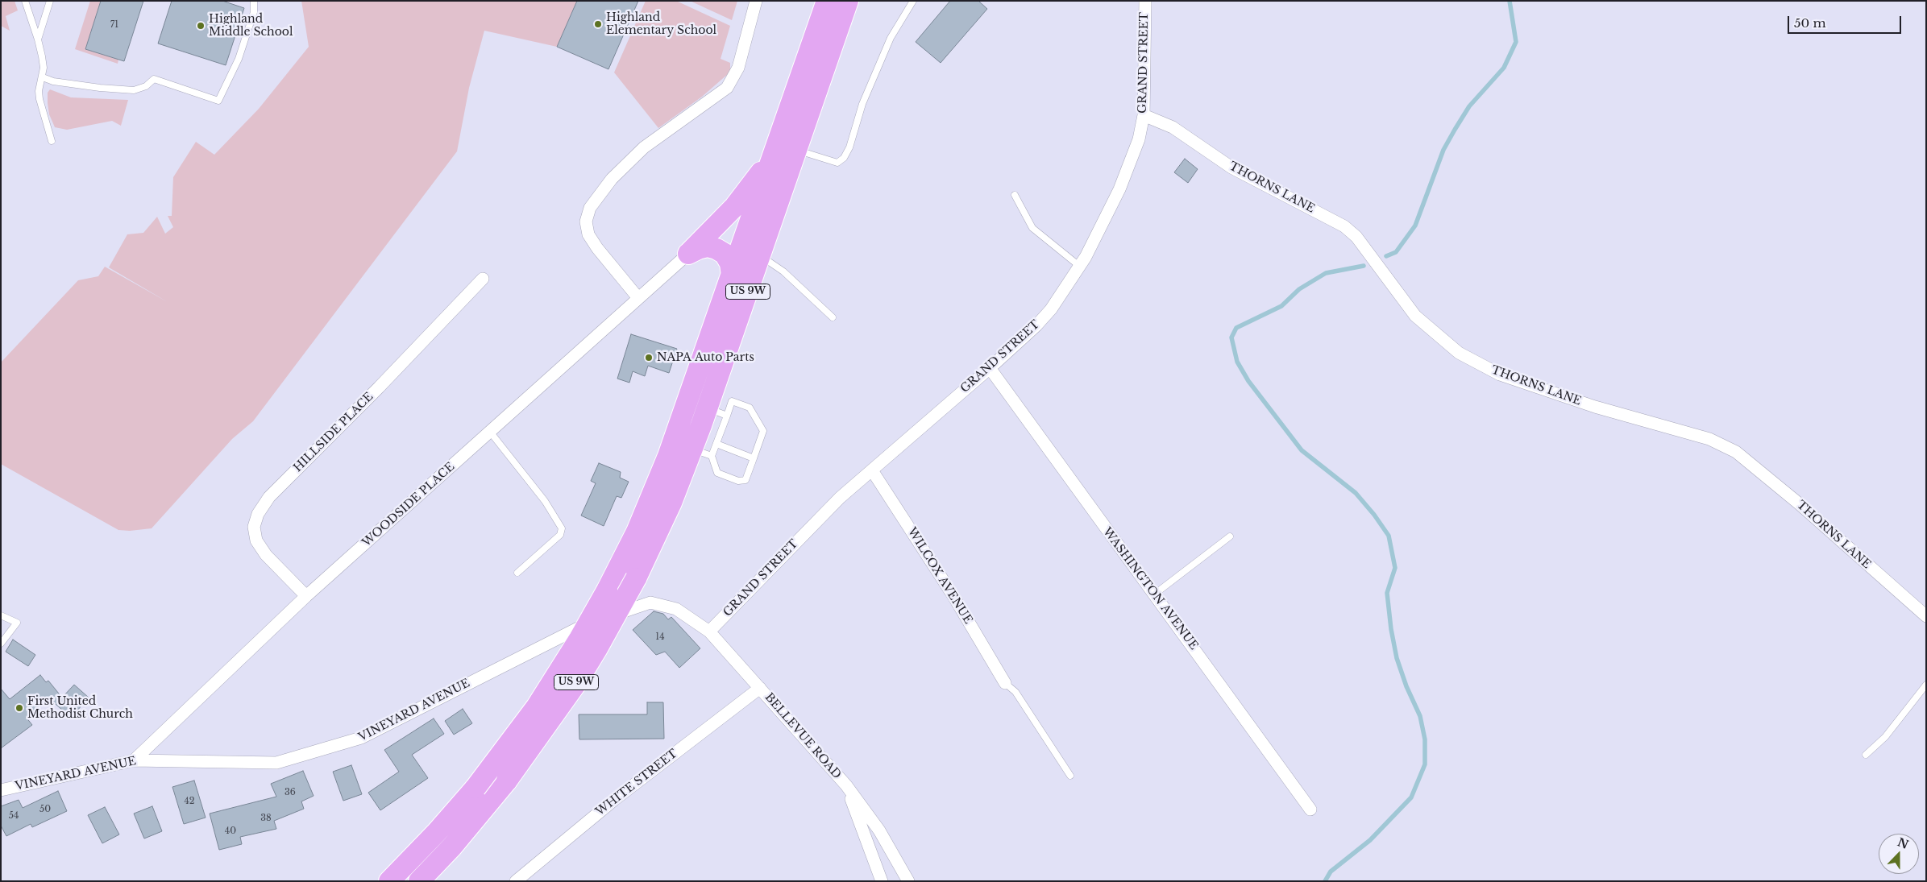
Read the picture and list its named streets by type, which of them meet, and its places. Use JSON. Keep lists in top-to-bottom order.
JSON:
{
  "streets": {
    "highway": ["US 9W"],
    "street": [
      "GRAND STREET",
      "THORNS LANE",
      "HILLSIDE PLACE",
      "WOODSIDE PLACE",
      "WILCOX AVENUE",
      "WASHINGTON AVENUE",
      "VINEYARD AVENUE",
      "BELLEVUE ROAD",
      "WHITE STREET"
    ]
  },
  "crossings": [
    ["GRAND STREET", "THORNS LANE"],
    ["GRAND STREET", "WILCOX AVENUE"],
    ["GRAND STREET", "WASHINGTON AVENUE"],
    ["GRAND STREET", "VINEYARD AVENUE"],
    ["HILLSIDE PLACE", "WOODSIDE PLACE"],
    ["WOODSIDE PLACE", "VINEYARD AVENUE"],
    ["VINEYARD AVENUE", "BELLEVUE ROAD"],
    ["VINEYARD AVENUE", "WHITE STREET"],
    ["BELLEVUE ROAD", "WHITE STREET"]
  ],
  "places": [
    "Highland Elementary School",
    "Highland Middle School",
    "NAPA Auto Parts",
    "First United Methodist Church"
  ],
  "house_numbers": [
    "71",
    "14",
    "36",
    "42",
    "50",
    "54",
    "38",
    "40"
  ],
  "scale_bar": "50 m",
  "north": "top"
}
